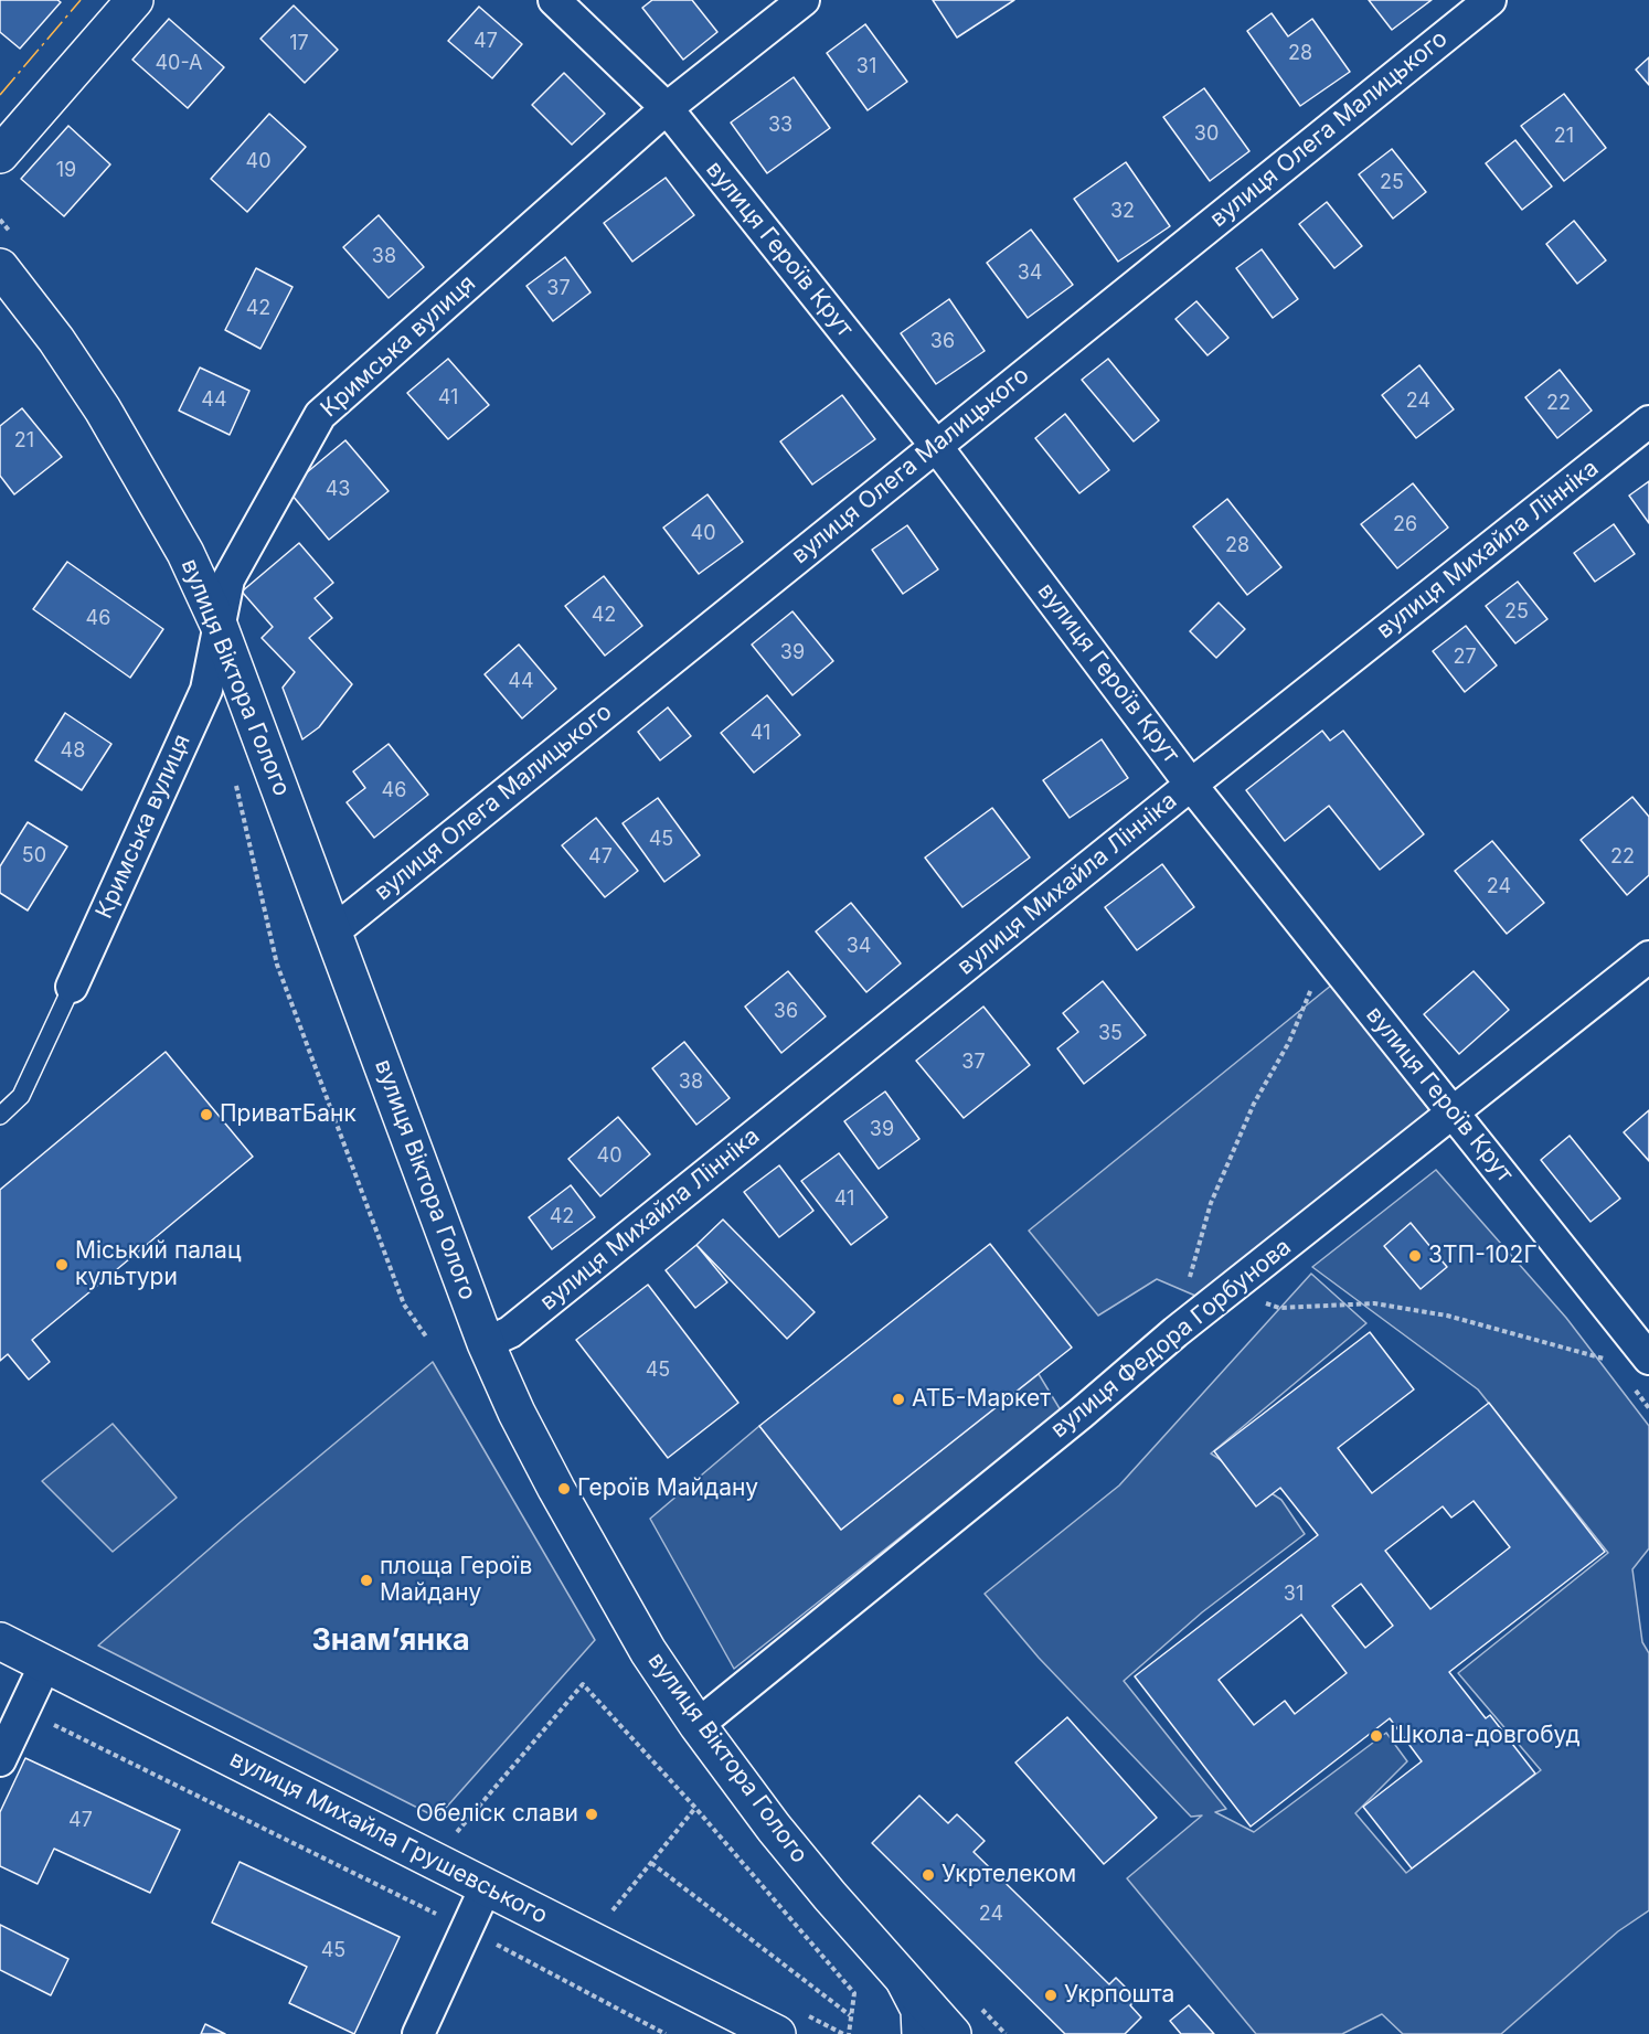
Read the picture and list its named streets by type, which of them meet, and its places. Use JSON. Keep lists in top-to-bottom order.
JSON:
{
  "streets": {
    "main road": ["вулиця Віктора Голого", "вулиця Михайла Грушевського"],
    "street": [
      "вулиця Олега Малицького",
      "вулиця Героїв Крут",
      "Кримська вулиця",
      "вулиця Михайла Лінніка",
      "вулиця Федора Горбунова"
    ]
  },
  "crossings": [
    ["вулиця Олега Малицького", "вулиця Героїв Крут"],
    ["вулиця Олега Малицького", "вулиця Віктора Голого"],
    ["вулиця Героїв Крут", "Кримська вулиця"],
    ["вулиця Героїв Крут", "вулиця Михайла Лінніка"],
    ["вулиця Героїв Крут", "вулиця Федора Горбунова"],
    ["Кримська вулиця", "вулиця Віктора Голого"],
    ["вулиця Михайла Лінніка", "вулиця Віктора Голого"],
    ["вулиця Віктора Голого", "вулиця Федора Горбунова"]
  ],
  "districts": ["Знам’янка"],
  "places": [
    "ПриватБанк",
    "ЗТП-102Г",
    "Міський палац культури",
    "АТБ-Маркет",
    "Героїв Майдану",
    "площа Героїв Майдану",
    "Школа-довгобуд",
    "Обеліск слави",
    "Укртелеком",
    "Укрпошта"
  ],
  "house_numbers": [
    "47",
    "17",
    "28",
    "40-А",
    "31",
    "33",
    "30",
    "21",
    "40",
    "19",
    "25",
    "32",
    "38",
    "34",
    "37",
    "42",
    "36",
    "41",
    "44",
    "24",
    "22",
    "21",
    "43",
    "26",
    "40",
    "28",
    "25",
    "42",
    "46",
    "39",
    "27",
    "44",
    "41",
    "48",
    "46",
    "45",
    "50",
    "47",
    "22",
    "24",
    "34",
    "36",
    "35",
    "37",
    "38",
    "39",
    "40",
    "41",
    "42",
    "45",
    "31",
    "47",
    "24",
    "45"
  ]
}
